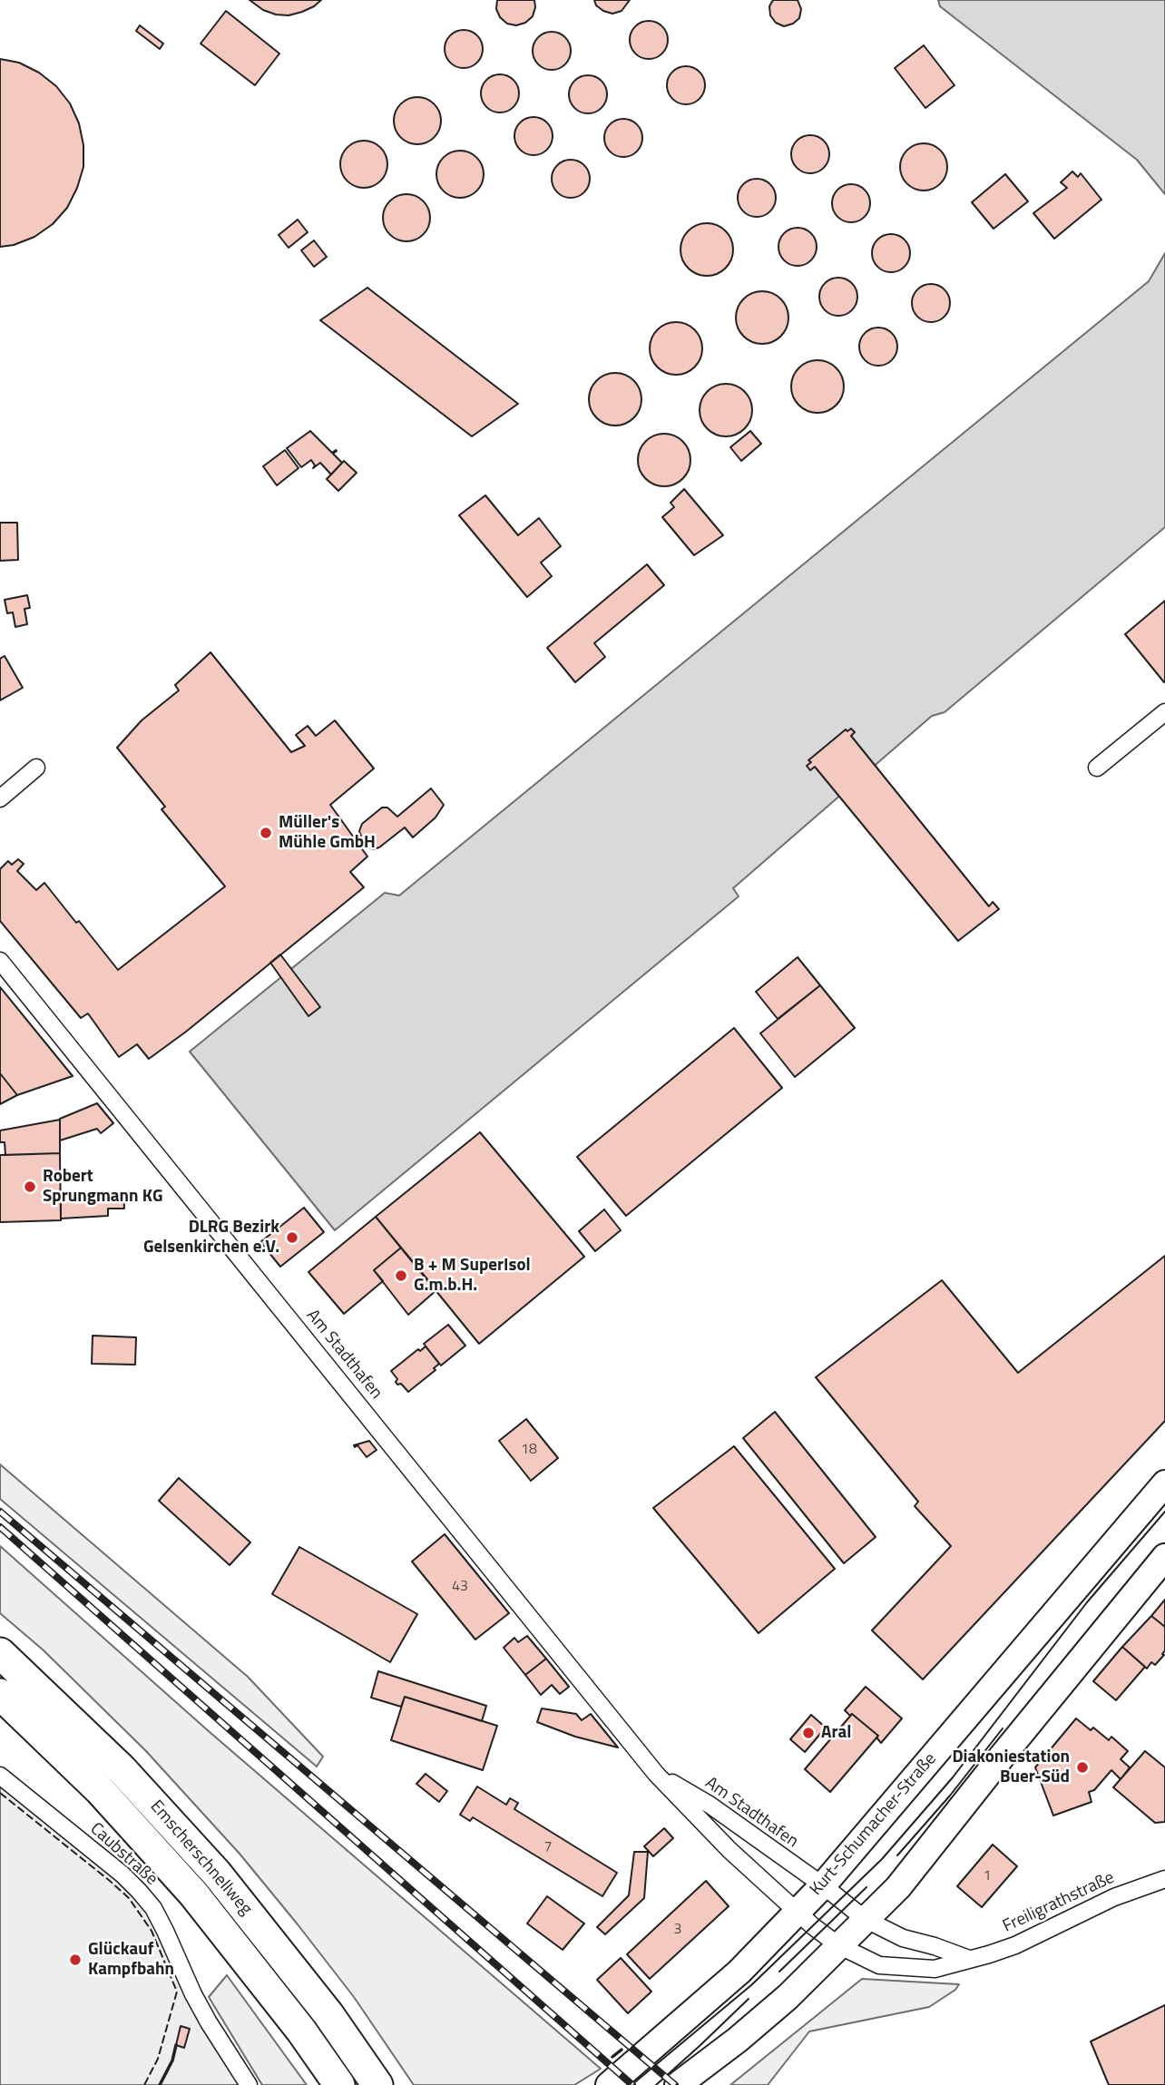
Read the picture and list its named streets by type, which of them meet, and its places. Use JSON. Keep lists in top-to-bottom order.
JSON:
{
  "streets": {
    "highway": ["Emscherschnellweg"],
    "main road": ["Kurt-Schumacher-Straße"],
    "street": ["Am Stadthafen", "Caubstraße", "Freiligrathstraße"]
  },
  "crossings": [
    ["Am Stadthafen", "Kurt-Schumacher-Straße"],
    ["Am Stadthafen", "Freiligrathstraße"],
    ["Kurt-Schumacher-Straße", "Freiligrathstraße"]
  ],
  "places": [
    "Müller's Mühle GmbH",
    "Robert Sprungmann KG",
    "DLRG Bezirk Gelsenkirchen e.V.",
    "B + M SuperIsol G.m.b.H.",
    "Aral",
    "Diakoniestation Buer-Süd",
    "Glückauf Kampfbahn"
  ],
  "house_numbers": [
    "18",
    "43",
    "7",
    "1",
    "3"
  ]
}
